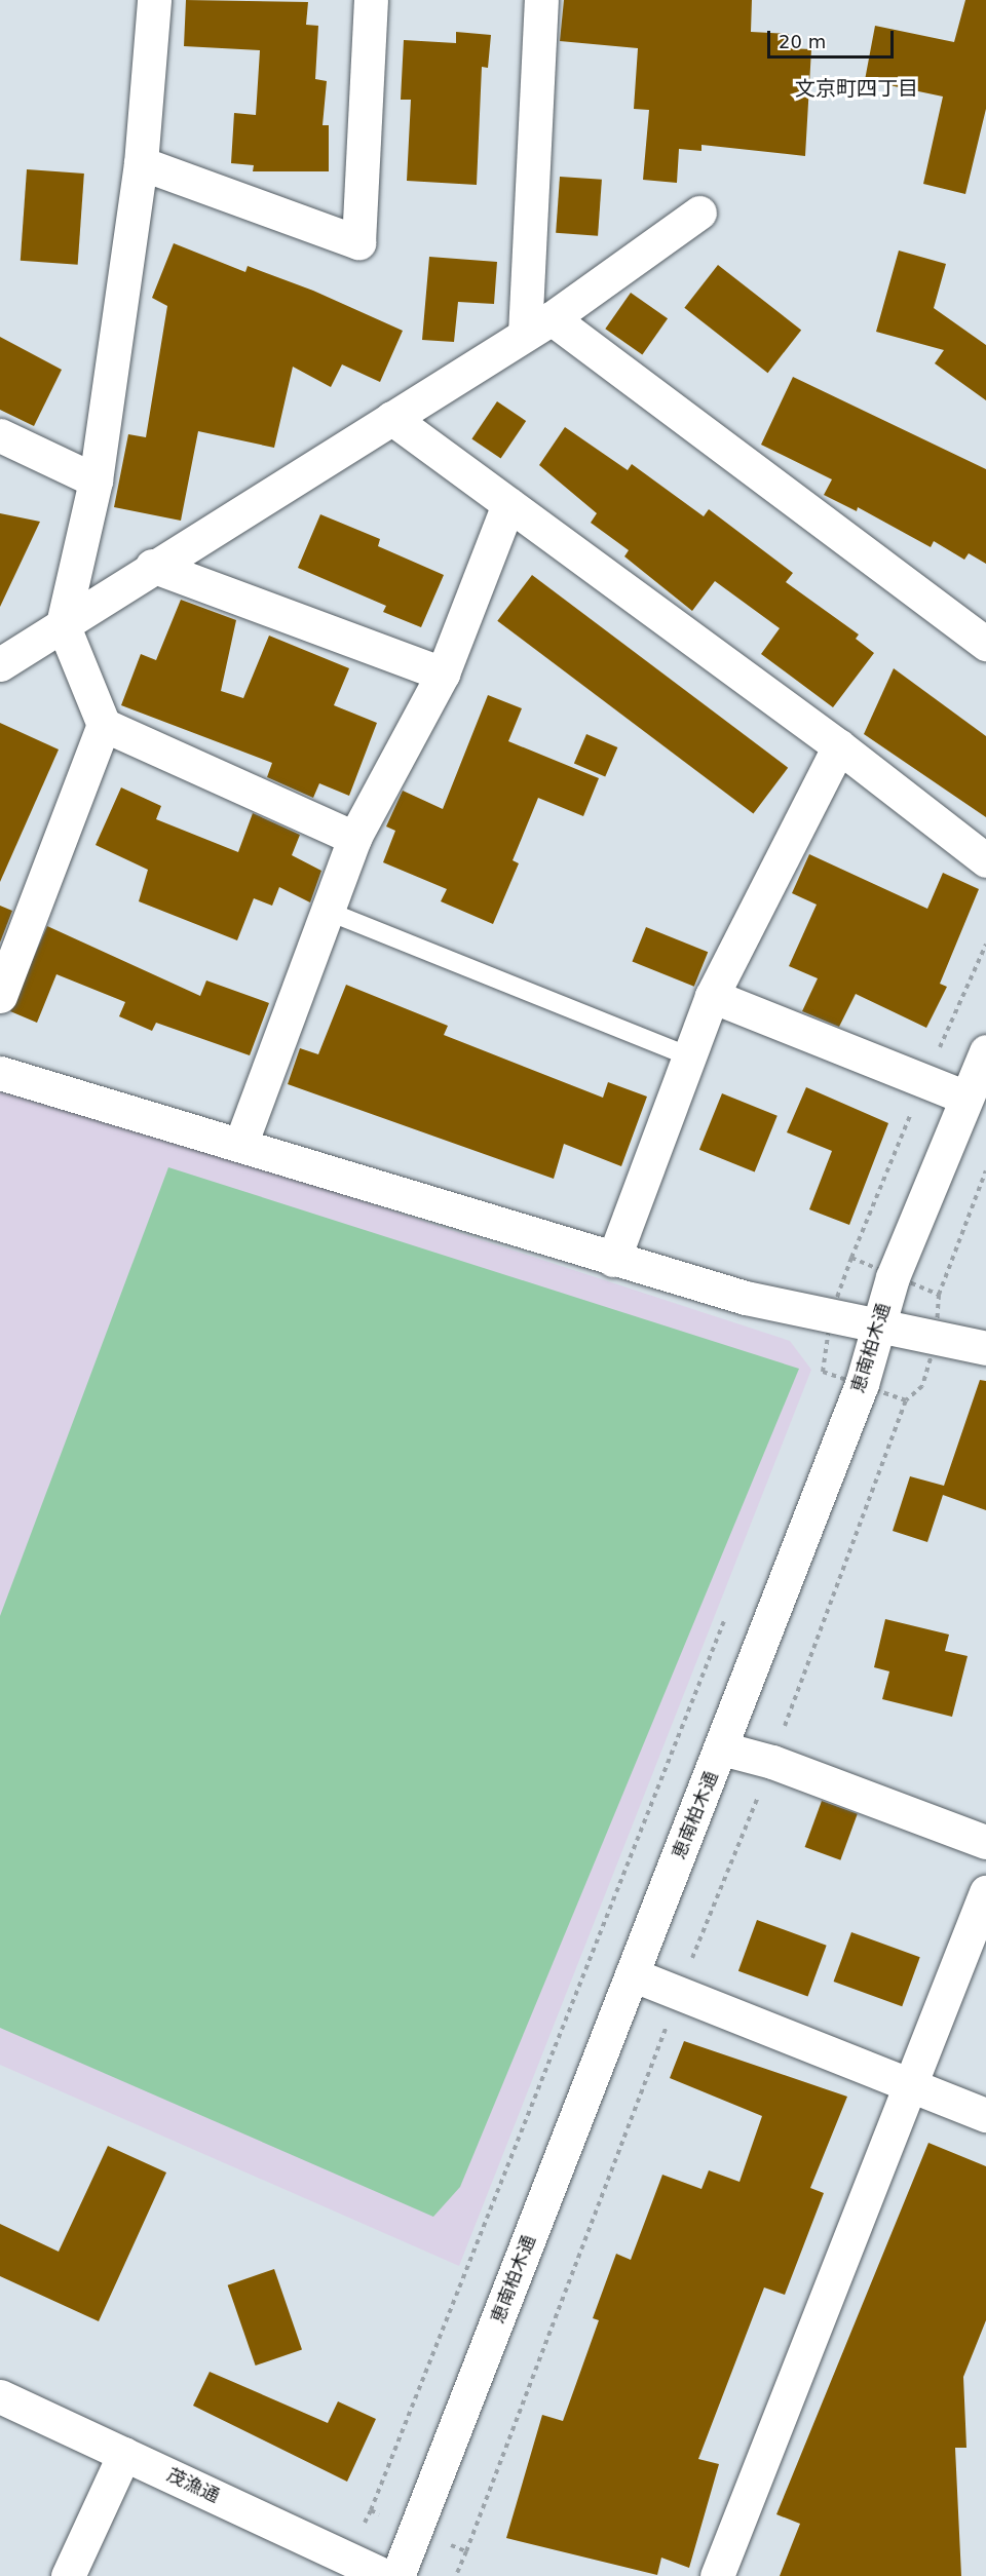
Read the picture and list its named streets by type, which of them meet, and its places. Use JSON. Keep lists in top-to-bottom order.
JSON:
{
  "streets": {
    "street": ["恵南柏木通", "茂漁通"]
  },
  "districts": ["文京町四丁目"],
  "scale_bar": "20 m"
}
